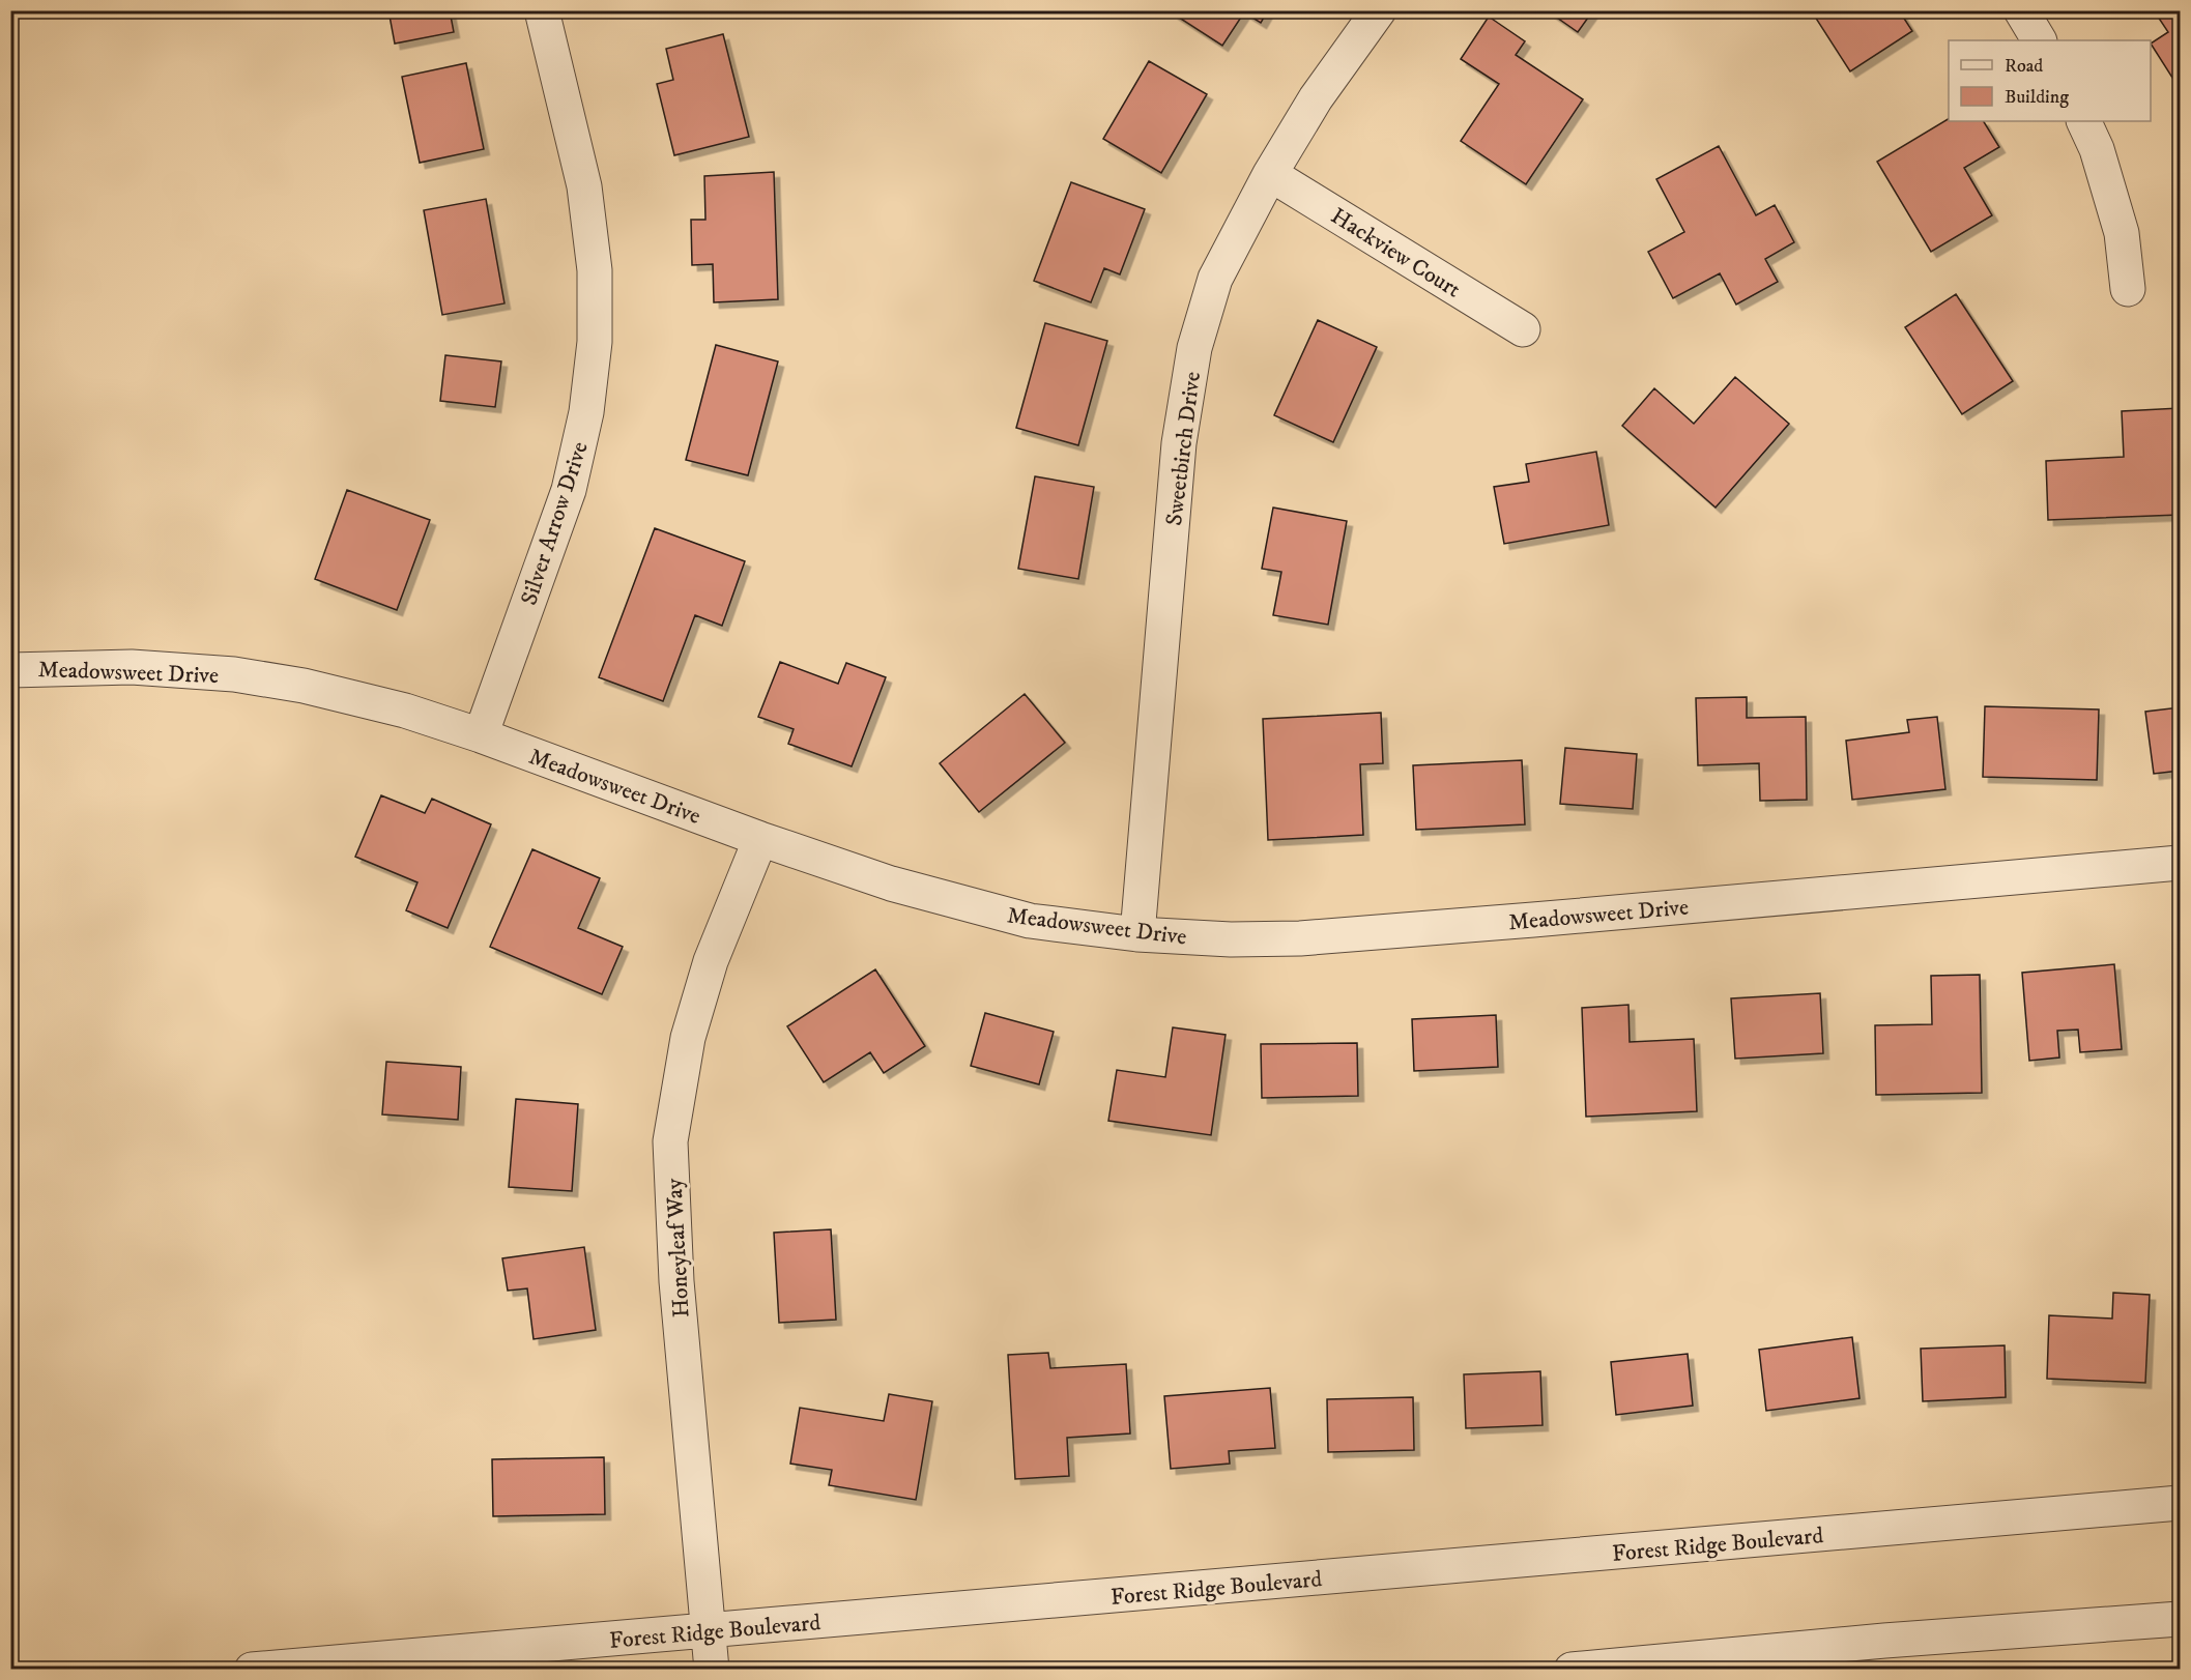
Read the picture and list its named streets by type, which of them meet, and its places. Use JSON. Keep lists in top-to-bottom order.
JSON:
{
  "streets": {
    "street": [
      "Hackview Court",
      "Sweetbirch Drive",
      "Silver Arrow Drive",
      "Meadowsweet Drive",
      "Honeyleaf Way",
      "Forest Ridge Boulevard"
    ]
  },
  "crossings": [
    ["Hackview Court", "Sweetbirch Drive"],
    ["Sweetbirch Drive", "Meadowsweet Drive"],
    ["Silver Arrow Drive", "Meadowsweet Drive"],
    ["Meadowsweet Drive", "Honeyleaf Way"],
    ["Honeyleaf Way", "Forest Ridge Boulevard"]
  ],
  "legend": ["Road", "Building"]
}
